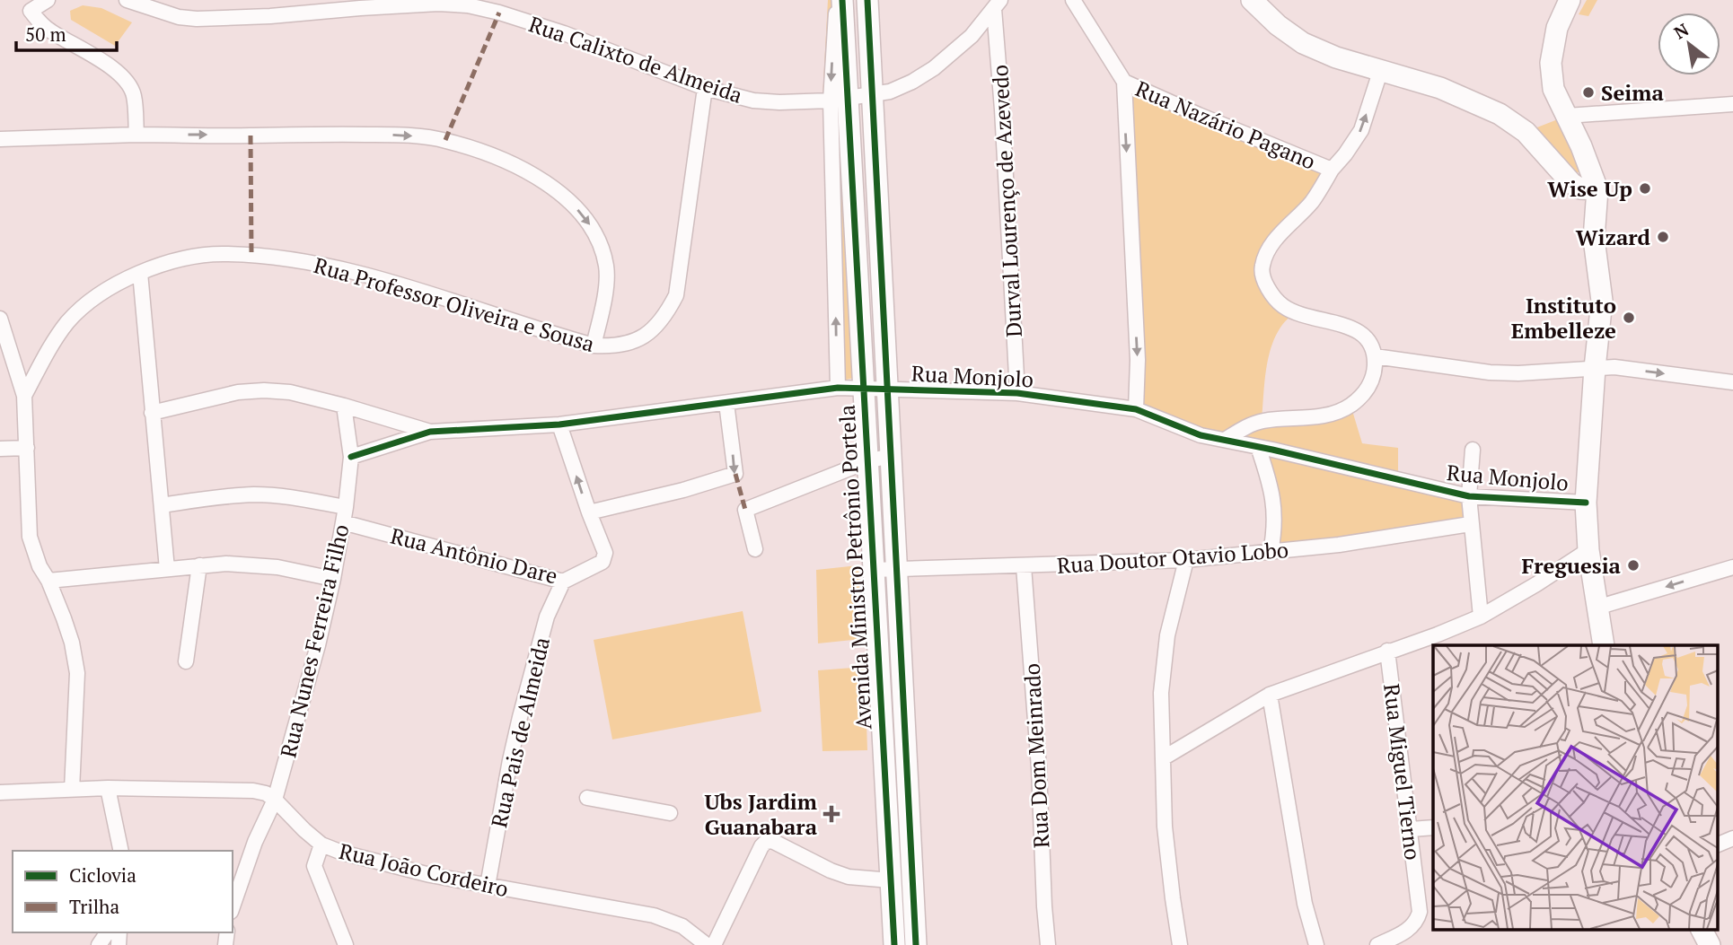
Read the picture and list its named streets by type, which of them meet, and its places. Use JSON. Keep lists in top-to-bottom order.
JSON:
{
  "streets": {
    "main road": ["Avenida Ministro Petrônio Portela"],
    "street": [
      "Rua Calixto de Almeida",
      "Rua Nazário Pagano",
      "Durval Lourenço de Azevedo",
      "Rua Professor Oliveira e Sousa",
      "Rua Monjolo",
      "Rua Antônio Dare",
      "Rua Doutor Otavio Lobo",
      "Rua Nunes Ferreira Filho",
      "Rua Pais de Almeida",
      "Rua Dom Meinrado",
      "Rua Miguel Tierno",
      "Rua João Cordeiro"
    ]
  },
  "crossings": [
    ["Rua Calixto de Almeida", "Durval Lourenço de Azevedo"],
    ["Rua Calixto de Almeida", "Rua Professor Oliveira e Sousa"],
    ["Rua Calixto de Almeida", "Avenida Ministro Petrônio Portela"],
    ["Durval Lourenço de Azevedo", "Rua Monjolo"],
    ["Rua Monjolo", "Avenida Ministro Petrônio Portela"],
    ["Rua Monjolo", "Rua Nunes Ferreira Filho"],
    ["Rua Antônio Dare", "Rua Nunes Ferreira Filho"],
    ["Rua Antônio Dare", "Rua Pais de Almeida"],
    ["Rua Doutor Otavio Lobo", "Avenida Ministro Petrônio Portela"],
    ["Rua Doutor Otavio Lobo", "Rua Dom Meinrado"],
    ["Rua Nunes Ferreira Filho", "Rua João Cordeiro"],
    ["Rua Pais de Almeida", "Rua João Cordeiro"]
  ],
  "places": {
    "other": [
      "Seima",
      "Wise Up",
      "Wizard",
      "Instituto Embelleze",
      "Freguesia"
    ],
    "health": ["Ubs Jardim Guanabara"]
  },
  "legend": ["Ciclovia", "Trilha"],
  "scale_bar": "50 m",
  "north": "top left"
}
